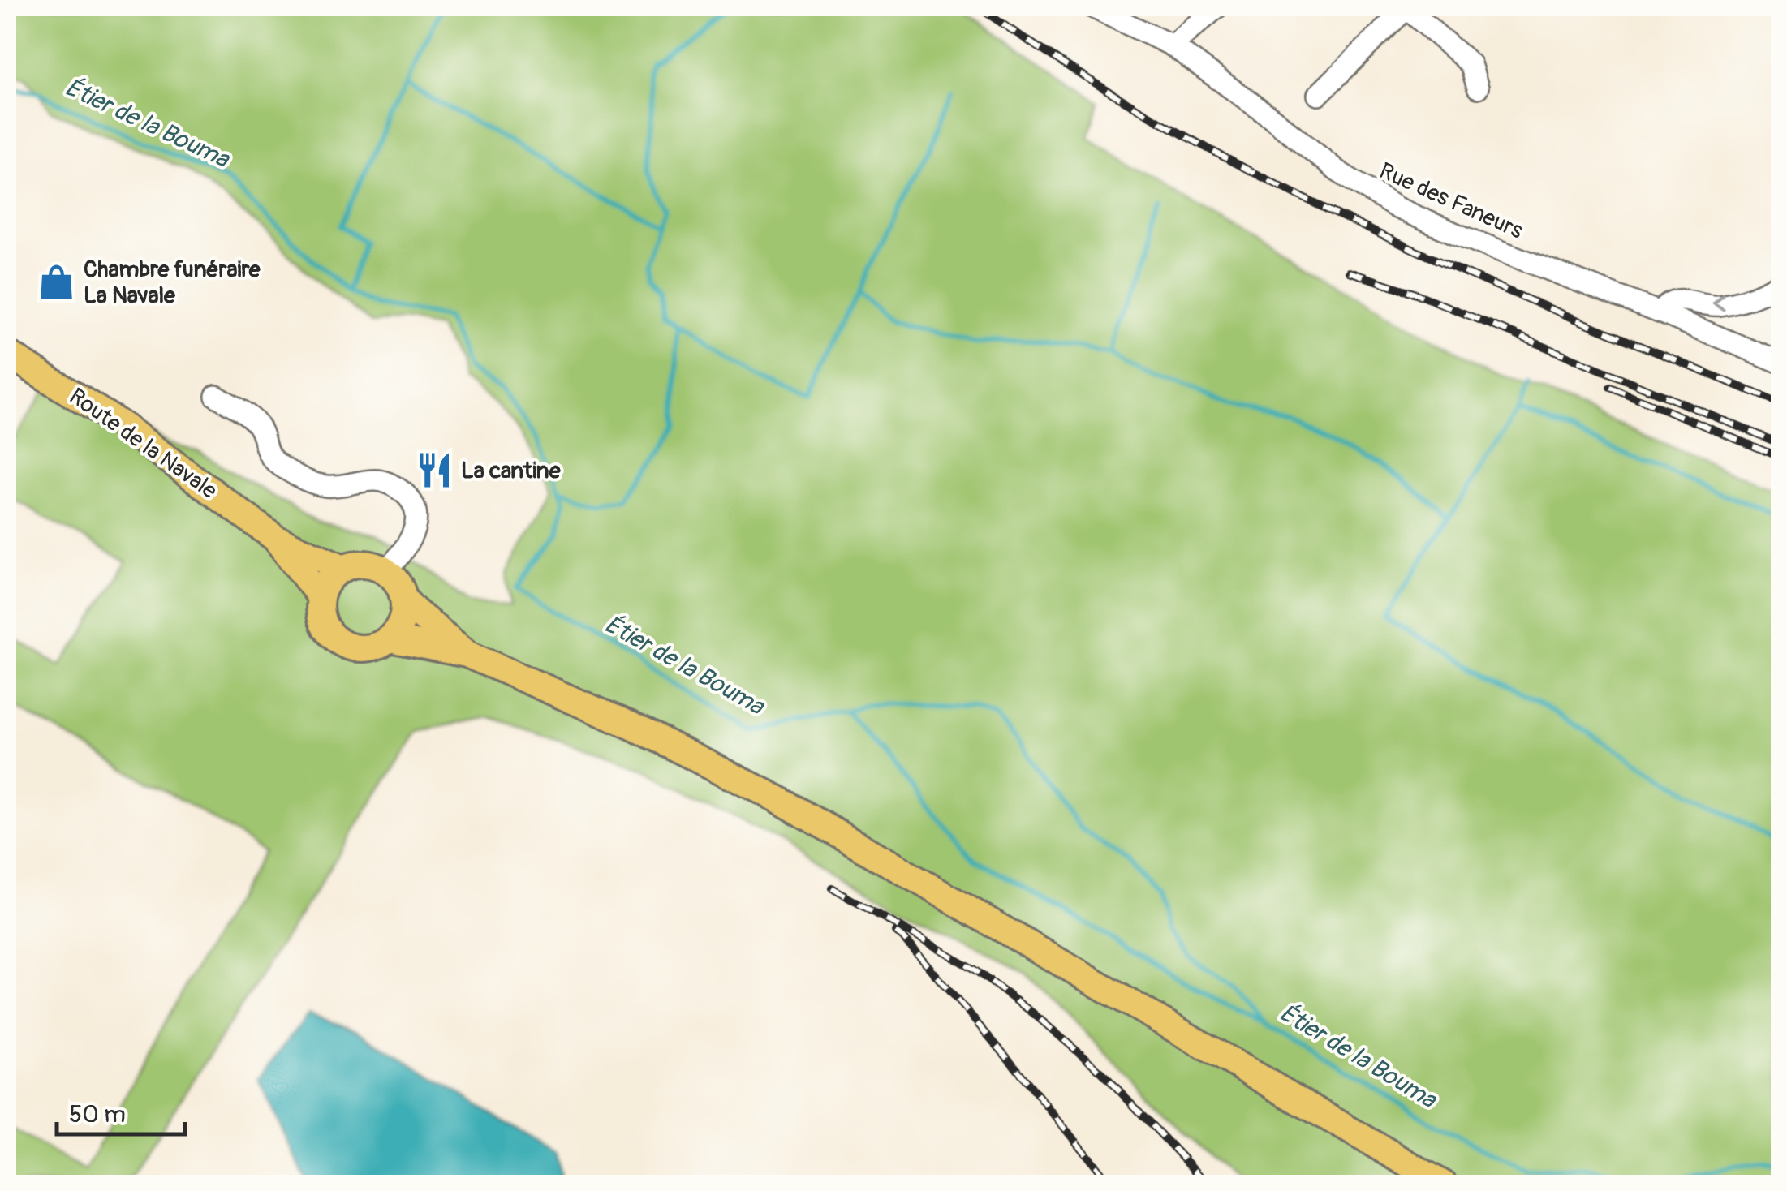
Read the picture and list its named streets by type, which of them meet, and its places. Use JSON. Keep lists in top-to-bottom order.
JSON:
{
  "streets": {
    "main road": ["Route de la Navale"],
    "street": ["Rue des Faneurs"]
  },
  "water": ["Étier de la Bouma"],
  "places": {
    "shop": ["Chambre funéraire La Navale"],
    "restaurant": ["La cantine"]
  },
  "scale_bar": "50 m"
}
